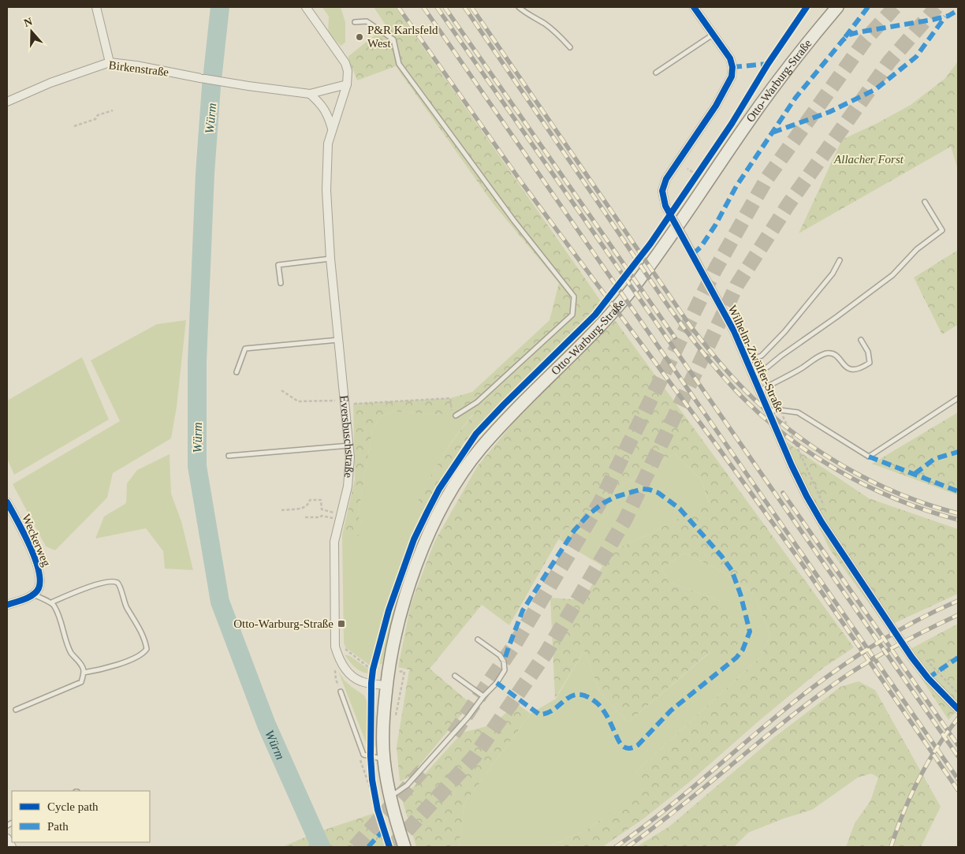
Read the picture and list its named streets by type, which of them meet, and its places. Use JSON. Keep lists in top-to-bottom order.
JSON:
{
  "streets": {
    "main road": ["Otto-Warburg-Straße"],
    "street": [
      "Birkenstraße",
      "Wilhelm-Zwölfer-Straße",
      "Eversbuschstraße",
      "Weckerweg"
    ]
  },
  "crossings": [
    ["Otto-Warburg-Straße", "Eversbuschstraße"]
  ],
  "water": ["Würm"],
  "parks": ["Allacher Forst"],
  "places": {
    "other": ["P&R Karlsfeld West"],
    "transit": ["Otto-Warburg-Straße"]
  },
  "legend": ["Cycle path", "Path"],
  "north": "top"
}
